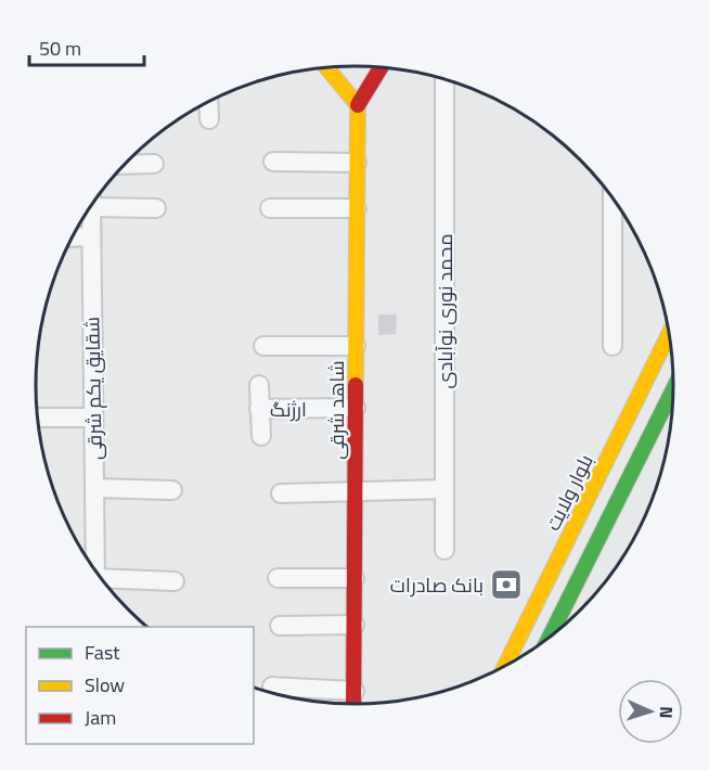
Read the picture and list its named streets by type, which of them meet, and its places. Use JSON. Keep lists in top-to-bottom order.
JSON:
{
  "streets": {
    "main road": ["شاهد شرقی", "بلوار ولایت"],
    "street": ["محمد نوری نوآبادی", "شقایق یکم شرقی", "ارژنگ"]
  },
  "crossings": [
    ["ارژنگ", "شاهد شرقی"]
  ],
  "places": {
    "bank": ["بانک صادرات"]
  },
  "legend": ["Fast", "Slow", "Jam"],
  "scale_bar": "50 m",
  "north": "right"
}
